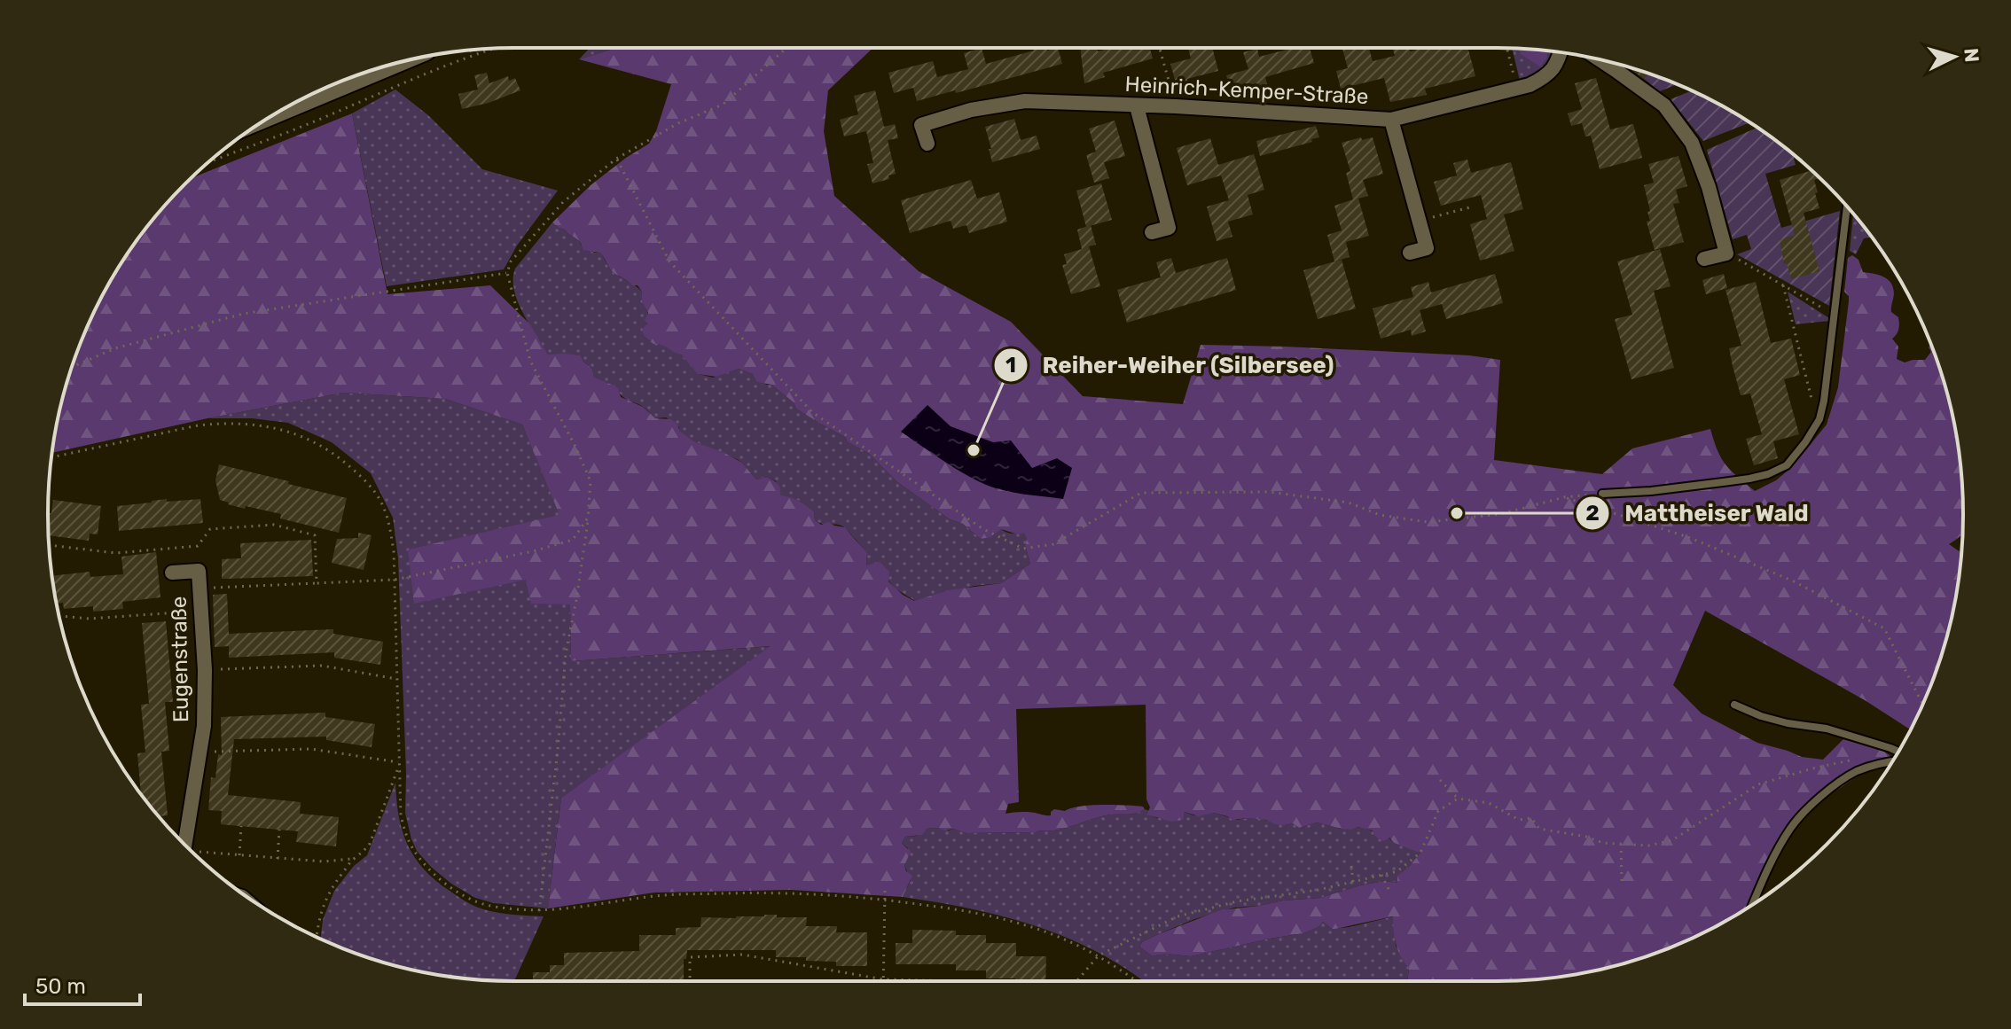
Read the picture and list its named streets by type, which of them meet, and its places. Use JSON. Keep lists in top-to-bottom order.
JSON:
{
  "streets": {
    "street": ["Heinrich-Kemper-Straße", "Eugenstraße"]
  },
  "places": ["Reiher-Weiher (Silbersee)", "Mattheiser Wald"],
  "scale_bar": "50 m",
  "north": "right"
}
